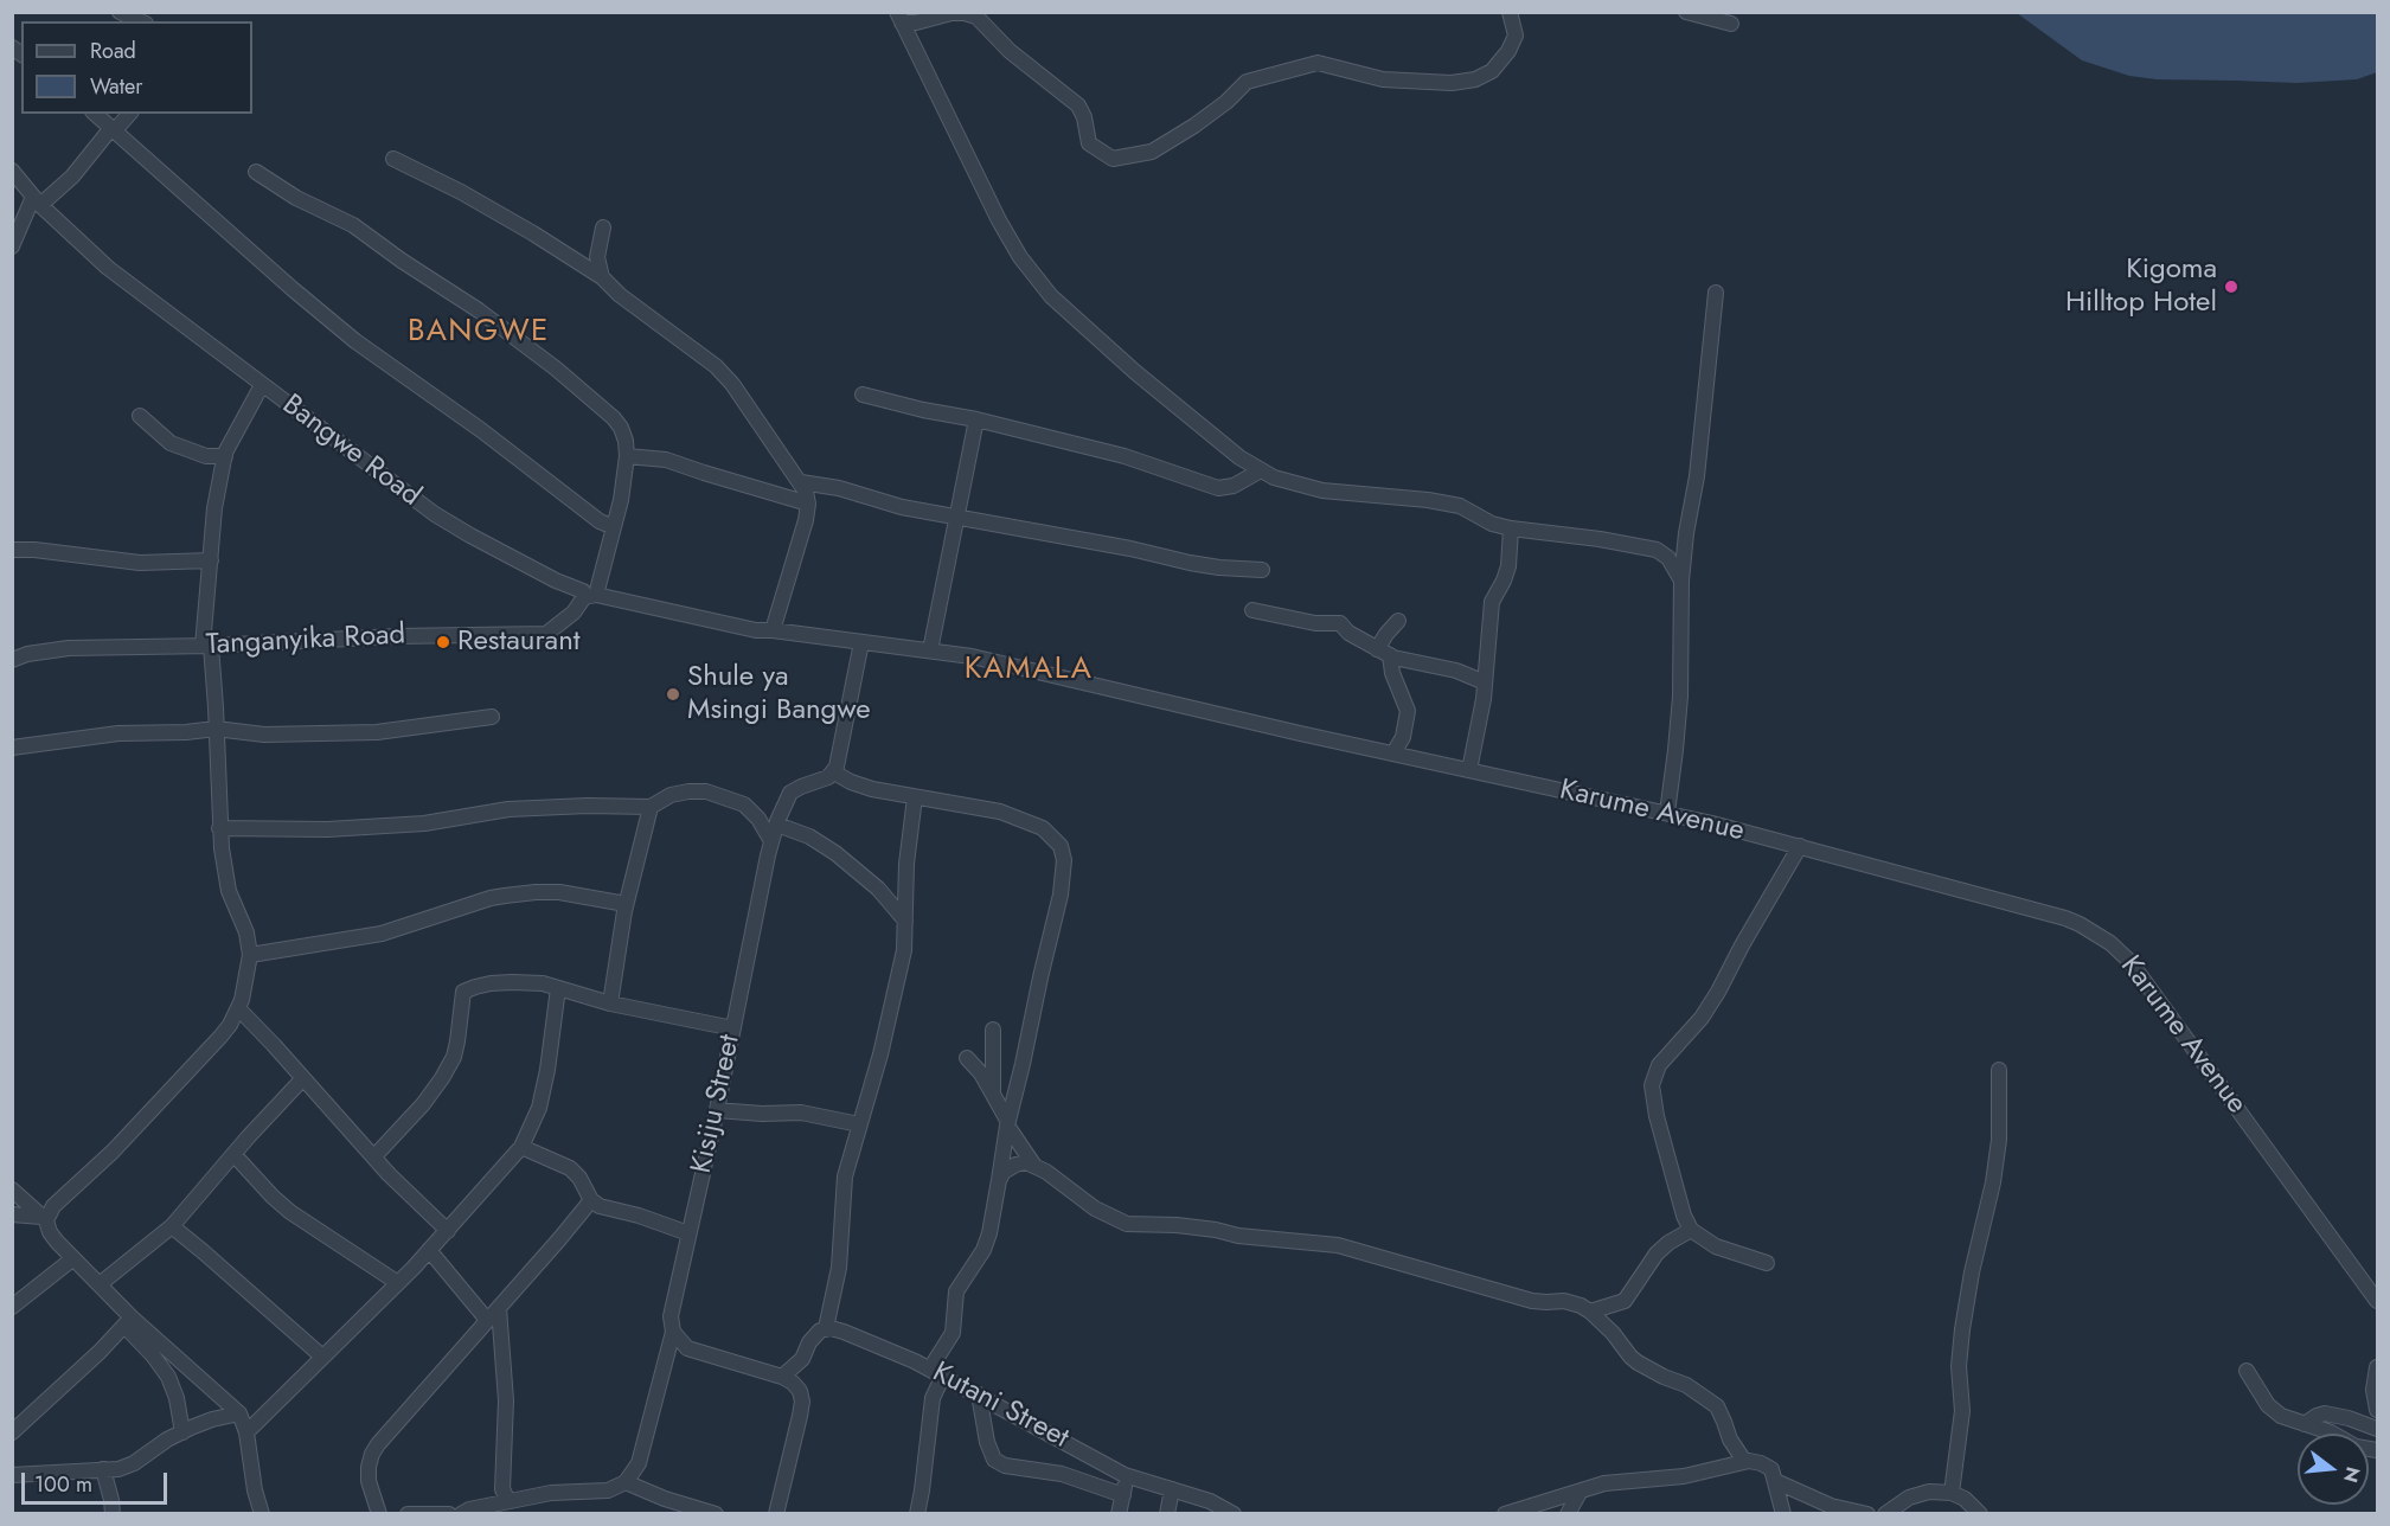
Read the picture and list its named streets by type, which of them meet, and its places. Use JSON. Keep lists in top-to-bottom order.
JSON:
{
  "streets": {
    "street": [
      "Bangwe Road",
      "Tanganyika Road",
      "Karume Avenue",
      "Kisiju Street",
      "Kutani Street"
    ]
  },
  "crossings": [
    ["Bangwe Road", "Tanganyika Road"],
    ["Bangwe Road", "Karume Avenue"]
  ],
  "districts": ["BANGWE", "KAMALA"],
  "places": ["Kigoma Hilltop Hotel", "Restaurant", "Shule ya Msingi Bangwe"],
  "legend": ["Road", "Water"],
  "scale_bar": "100 m",
  "north": "right"
}
